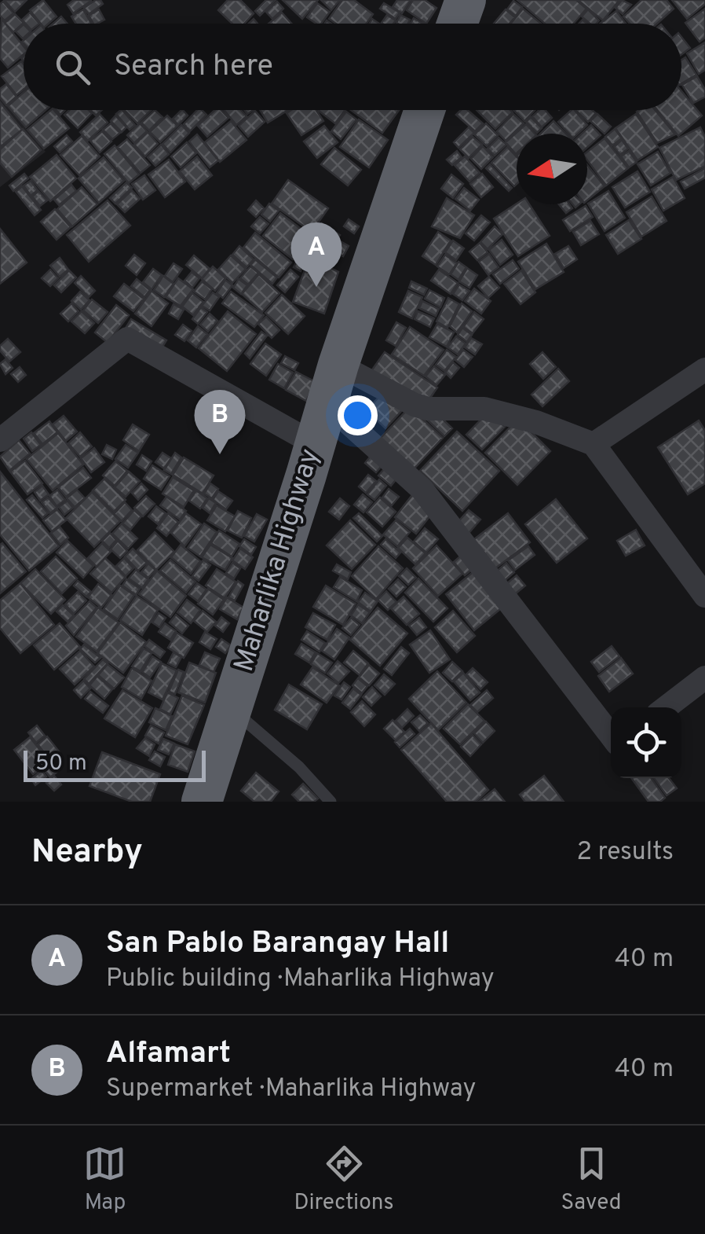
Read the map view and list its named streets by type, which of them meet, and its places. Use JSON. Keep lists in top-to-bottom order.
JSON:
{
  "streets": {
    "highway": ["Maharlika Highway"]
  },
  "scale_bar": "50 m",
  "north": "left",
  "page": {
    "search": "Search here",
    "pins": ["A", "B"],
    "scale": "50 m",
    "heading": ["Nearby", "2 results"],
    "list": [
      {
        "mark": "A",
        "name": "San Pablo Barangay Hall",
        "note": "Public building · Maharlika Highway",
        "value": "40 m"
      },
      {
        "mark": "B",
        "name": "Alfamart",
        "note": "Supermarket · Maharlika Highway",
        "value": "40 m"
      }
    ],
    "nav": ["Map", "Directions", "Saved"]
  }
}
